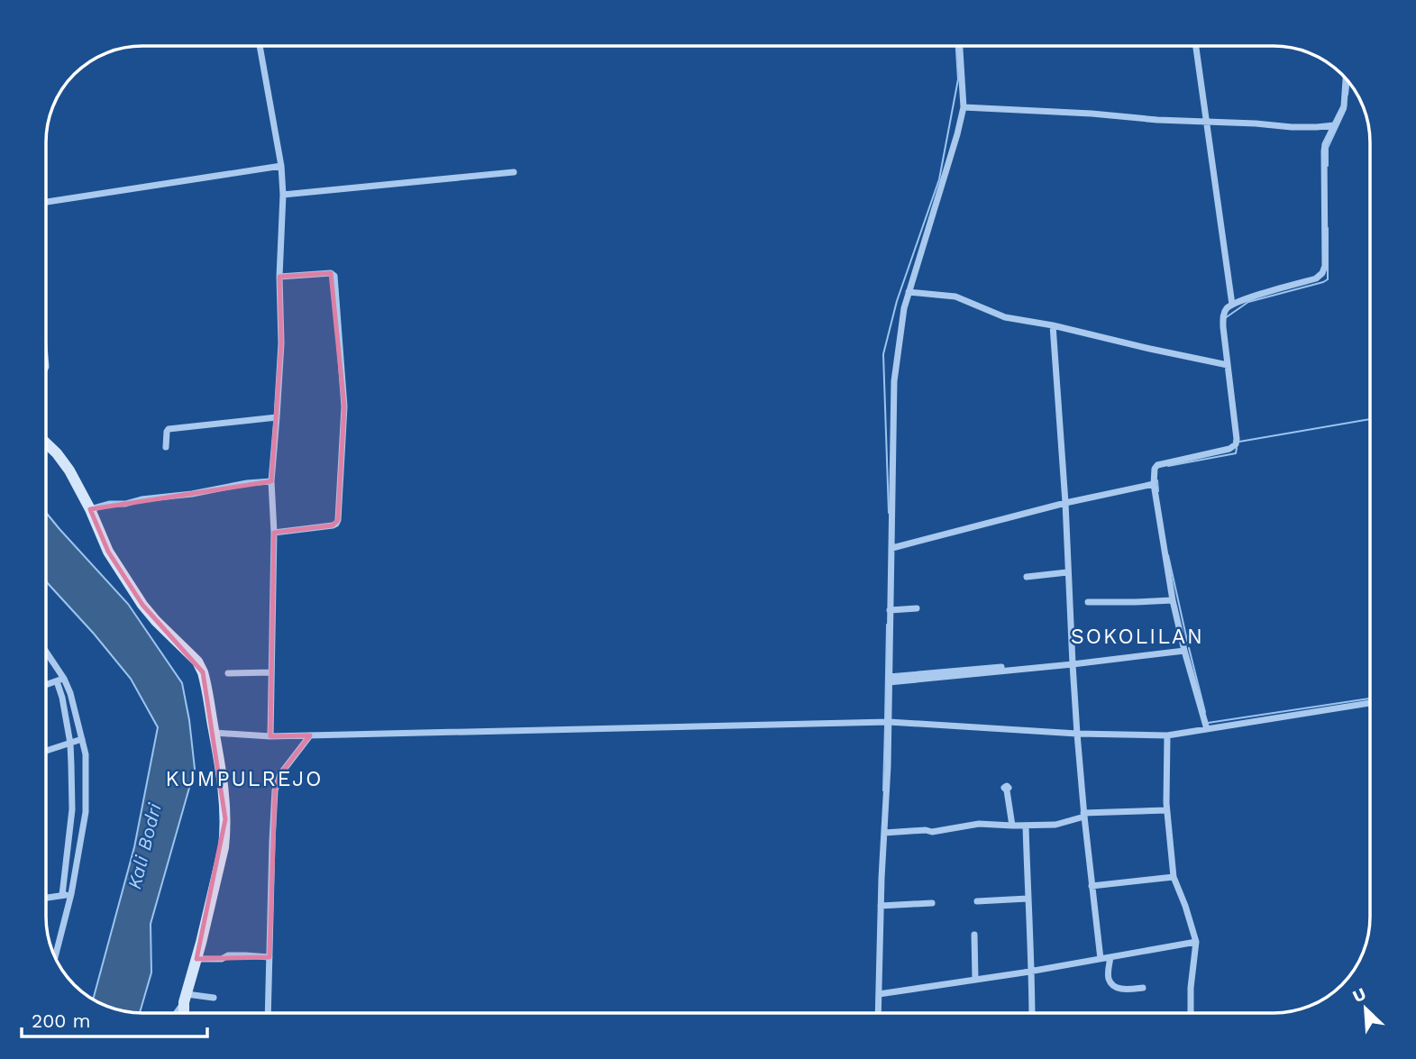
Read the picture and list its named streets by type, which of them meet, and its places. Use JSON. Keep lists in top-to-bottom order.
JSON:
{
  "districts": ["SOKOLILAN", "KUMPULREJO"],
  "water": ["Kali Bodri"],
  "scale_bar": "200 m",
  "north": "top left"
}
